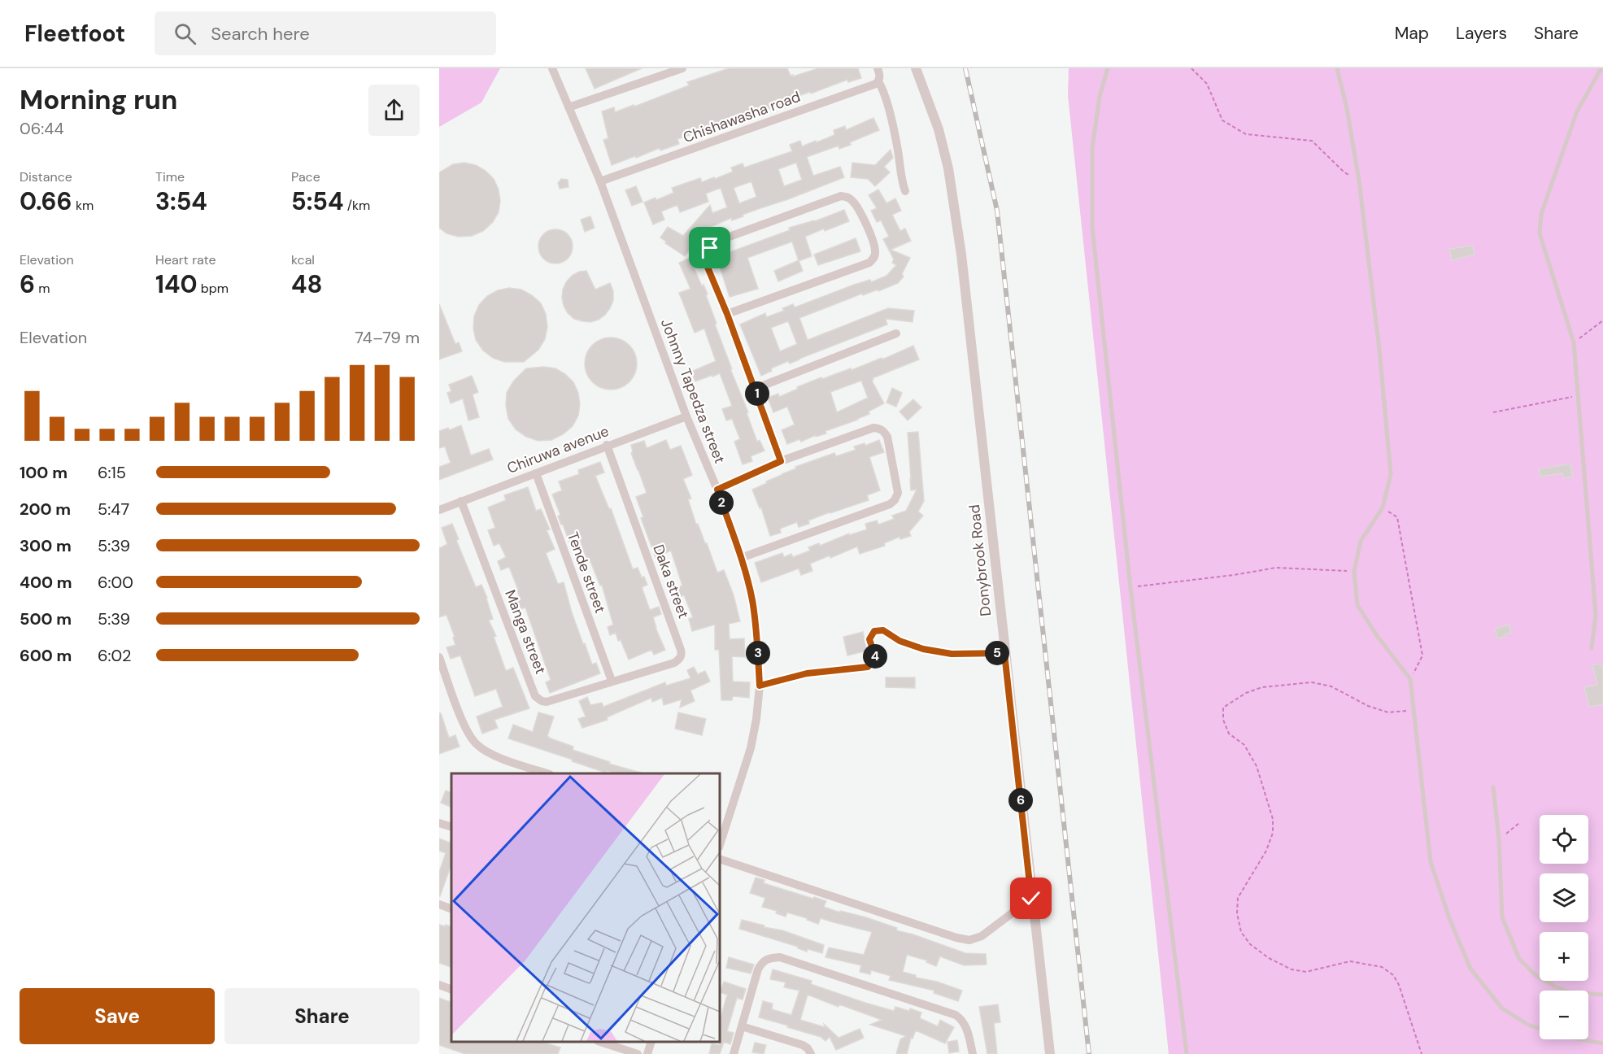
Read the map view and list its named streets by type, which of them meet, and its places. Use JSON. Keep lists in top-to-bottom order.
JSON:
{
  "streets": {
    "street": [
      "Chishawasha road",
      "Johnny Tapedza street",
      "Chiruwa avenue",
      "Donybrook Road",
      "Tende street",
      "Daka street",
      "Manga street"
    ]
  },
  "crossings": [
    ["Chishawasha road", "Johnny Tapedza street"],
    ["Johnny Tapedza street", "Chiruwa avenue"],
    ["Chiruwa avenue", "Tende street"],
    ["Chiruwa avenue", "Daka street"],
    ["Chiruwa avenue", "Manga street"],
    ["Tende street", "Daka street"],
    ["Tende street", "Manga street"],
    ["Daka street", "Manga street"]
  ],
  "page": {
    "header": "Fleetfoot",
    "search": "Search here",
    "nav": ["Map", "Layers", "Share"],
    "heading": ["Morning run", "06:44"],
    "stats": [
      ["Distance", "0.66 km"],
      ["Time", "3:54"],
      ["Pace", "5:54 /km"],
      ["Elevation", "6 m"],
      ["Heart rate", "140 bpm"],
      ["kcal", "48"]
    ],
    "chart": ["Elevation", "74–79 m"],
    "pins": [
      "1",
      "2",
      "3",
      "5",
      "4",
      "6"
    ],
    "list": [
      {
        "name": "100 m",
        "note": "6:15"
      },
      {
        "name": "200 m",
        "note": "5:47"
      },
      {
        "name": "300 m",
        "note": "5:39"
      },
      {
        "name": "400 m",
        "note": "6:00"
      },
      {
        "name": "500 m",
        "note": "5:39"
      },
      {
        "name": "600 m",
        "note": "6:02"
      }
    ],
    "map_buttons": ["+", "−"],
    "buttons": ["Save", "Share"]
  }
}
